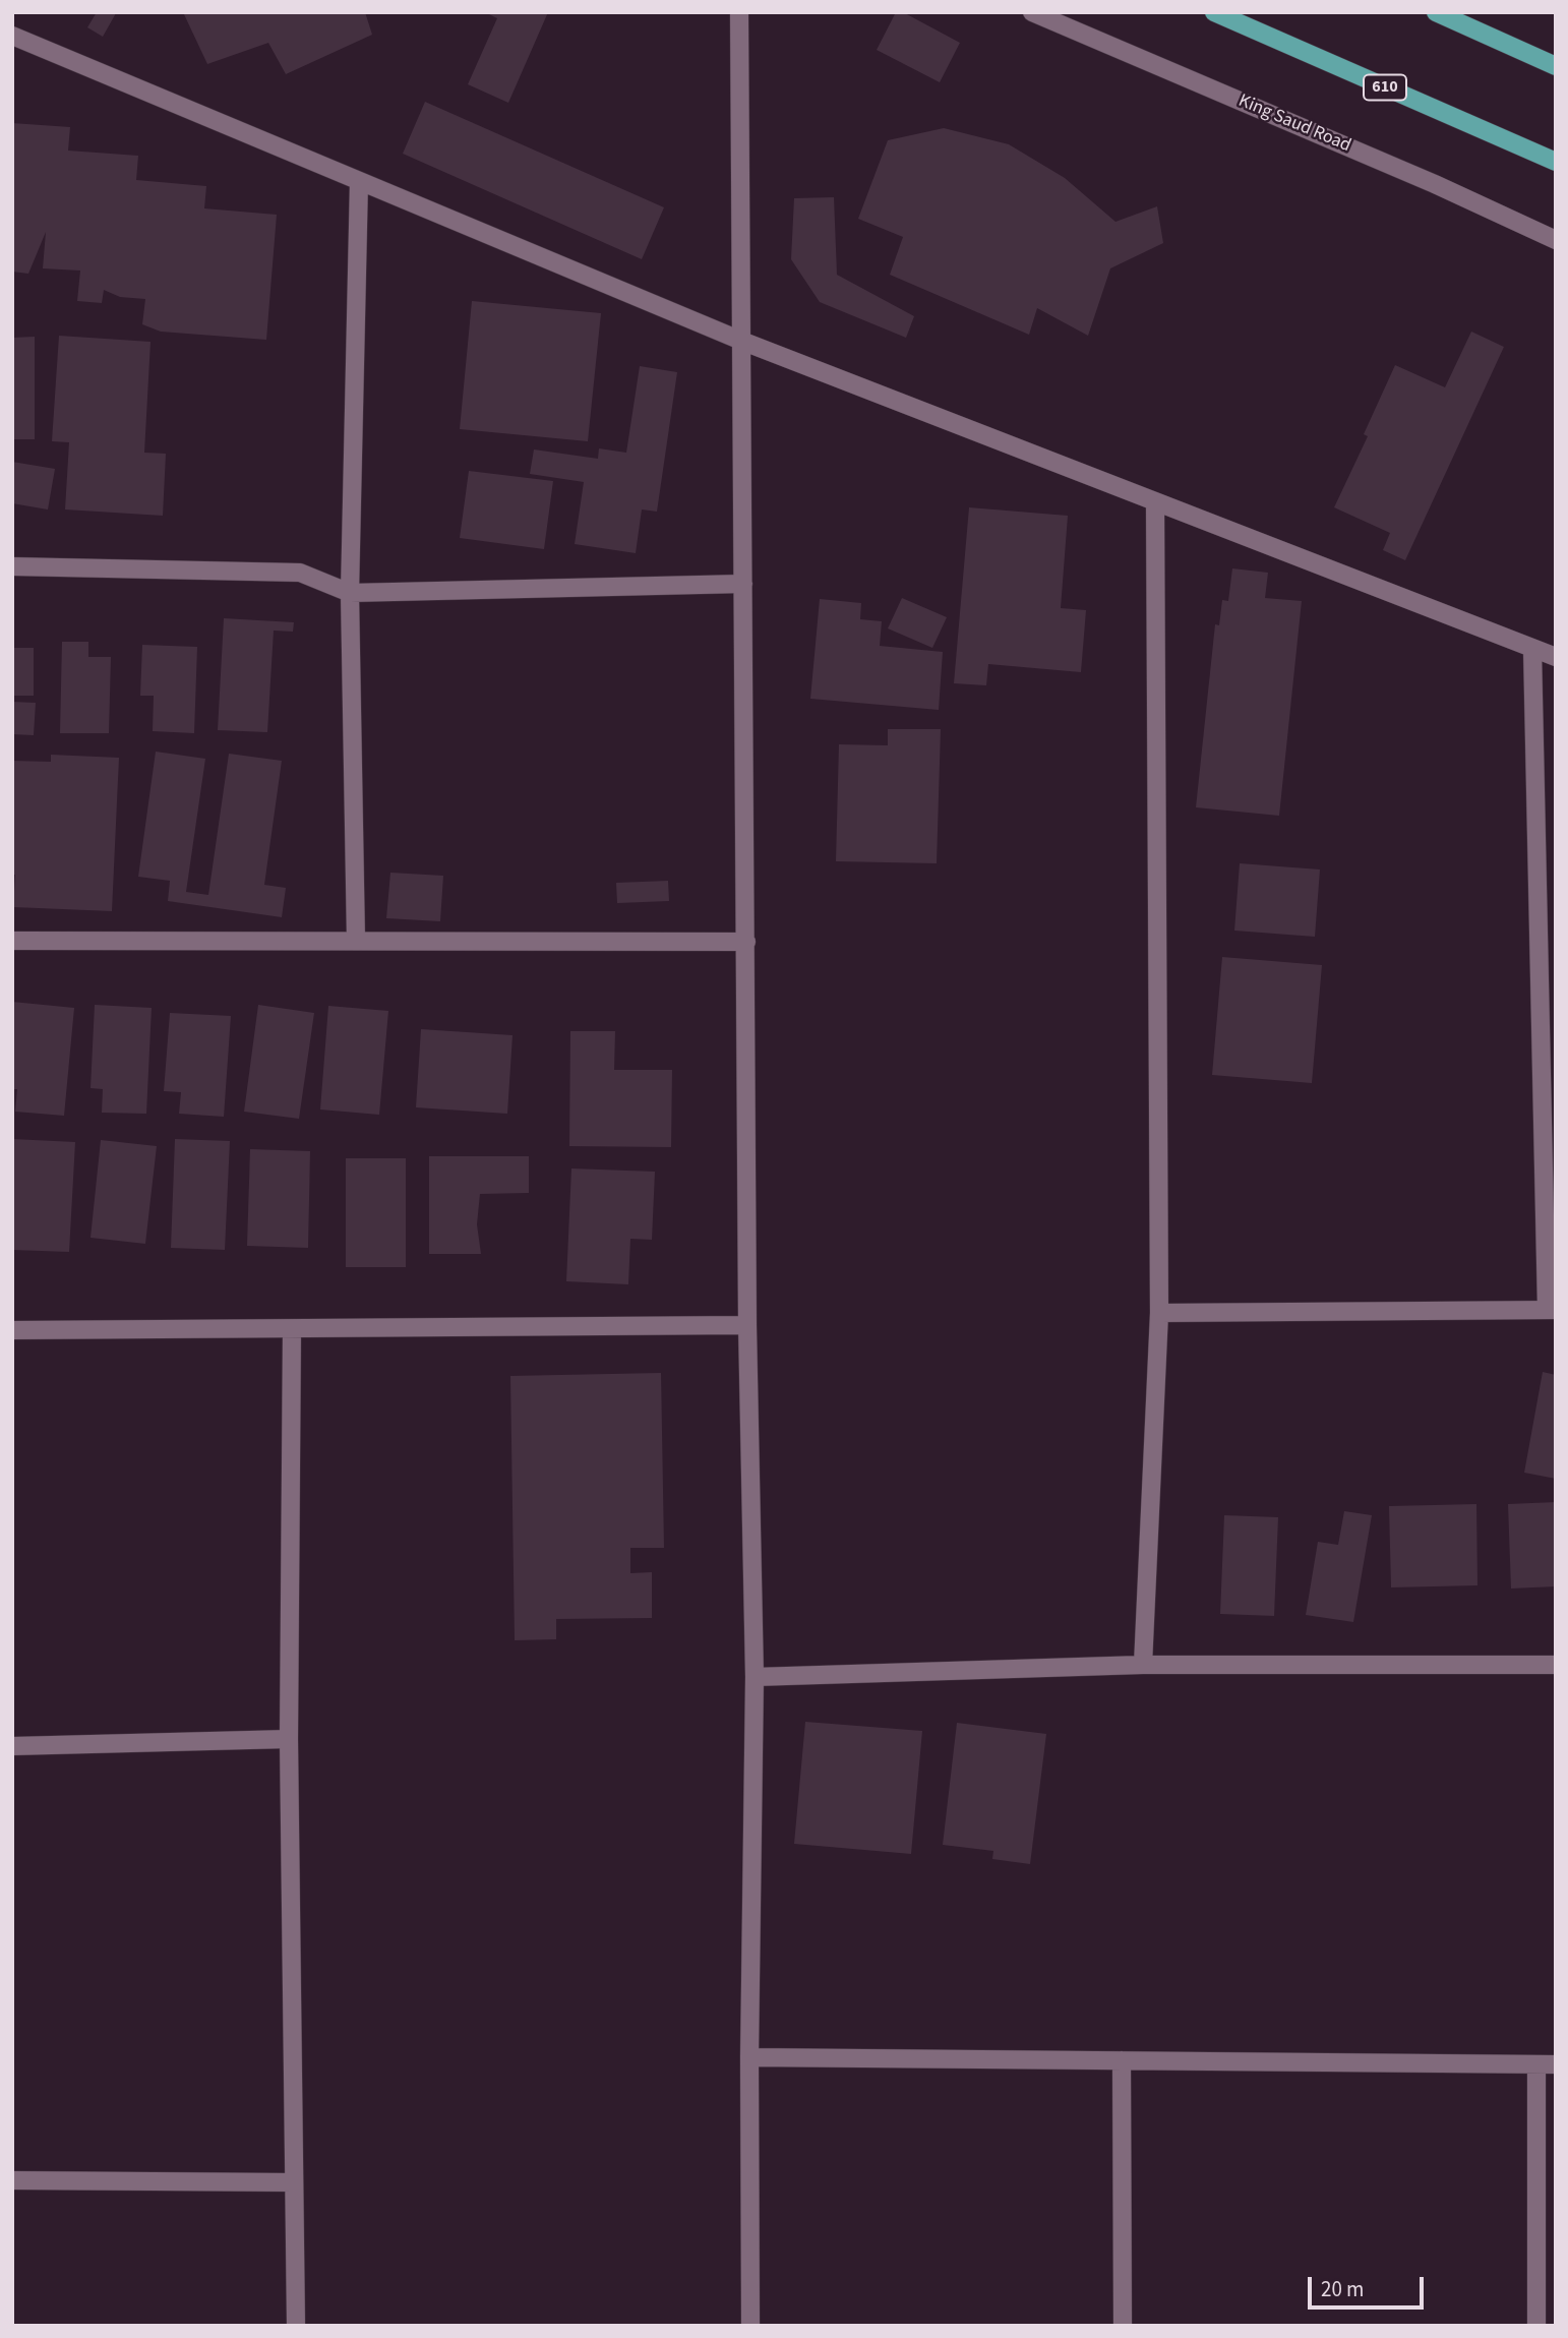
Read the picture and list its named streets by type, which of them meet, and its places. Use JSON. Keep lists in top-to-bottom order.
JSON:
{
  "streets": {
    "main road": ["610"],
    "street": ["King Saud Road"]
  },
  "scale_bar": "20 m"
}
